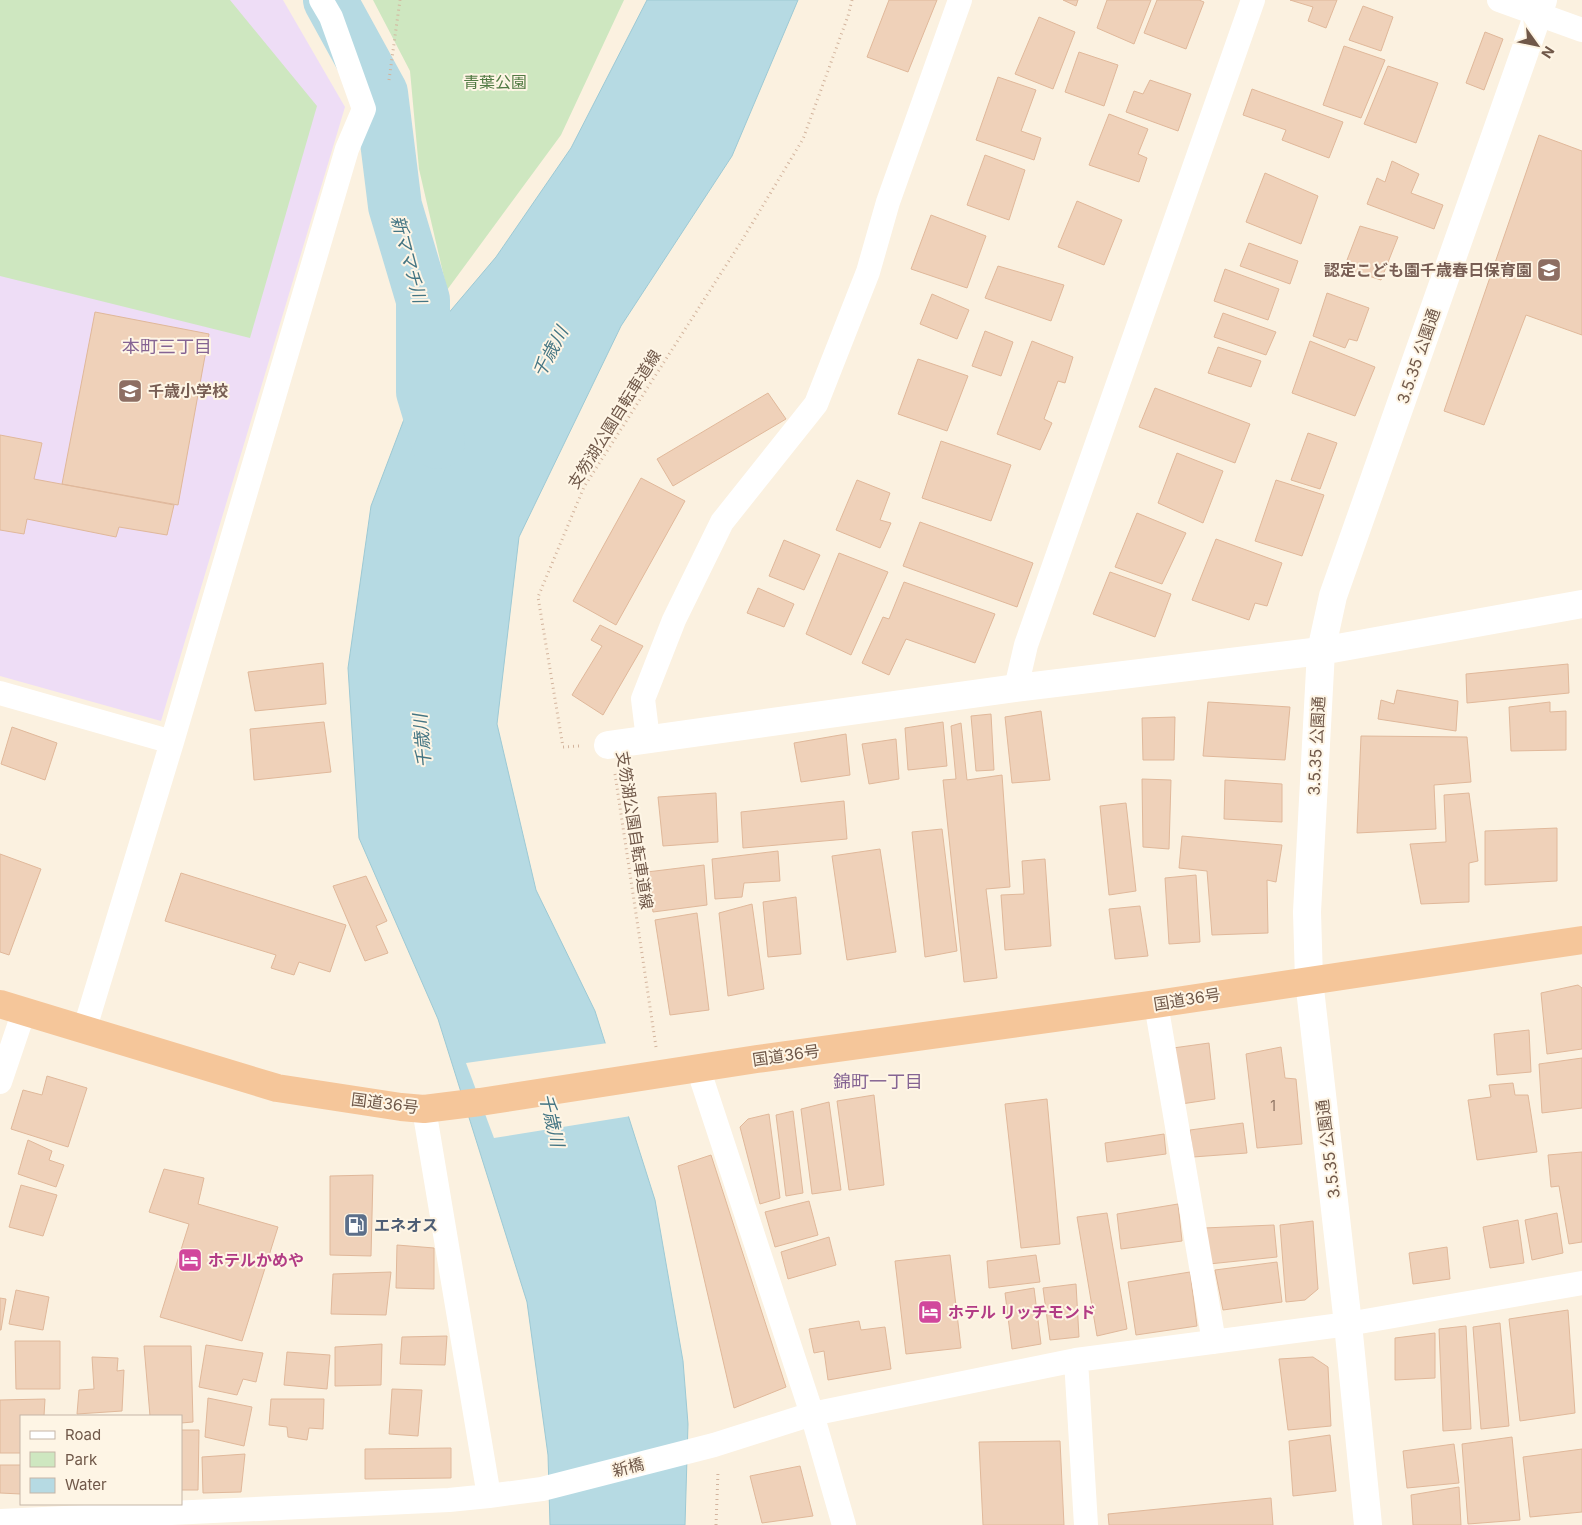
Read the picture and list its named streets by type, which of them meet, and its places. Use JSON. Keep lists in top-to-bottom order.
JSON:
{
  "streets": {
    "highway": ["国道36号"],
    "street": ["3.5.35 公園通", "新橋"],
    "path": ["支笏湖公園自転車道線"]
  },
  "crossings": [
    ["3.5.35 公園通", "国道36号"],
    ["3.5.35 公園通", "新橋"],
    ["支笏湖公園自転車道線", "国道36号"]
  ],
  "districts": ["本町三丁目", "錦町一丁目"],
  "water": ["新ママチ川", "千歳川"],
  "parks": ["青葉公園"],
  "places": {
    "school or university": ["認定こども園千歳春日保育園", "千歳小学校"],
    "fuel station": ["エネオス"],
    "hotel": ["ホテルかめや", "ホテル リッチモンド"]
  },
  "house_numbers": ["1"],
  "legend": ["Road", "Park", "Water"],
  "north": "bottom right"
}
